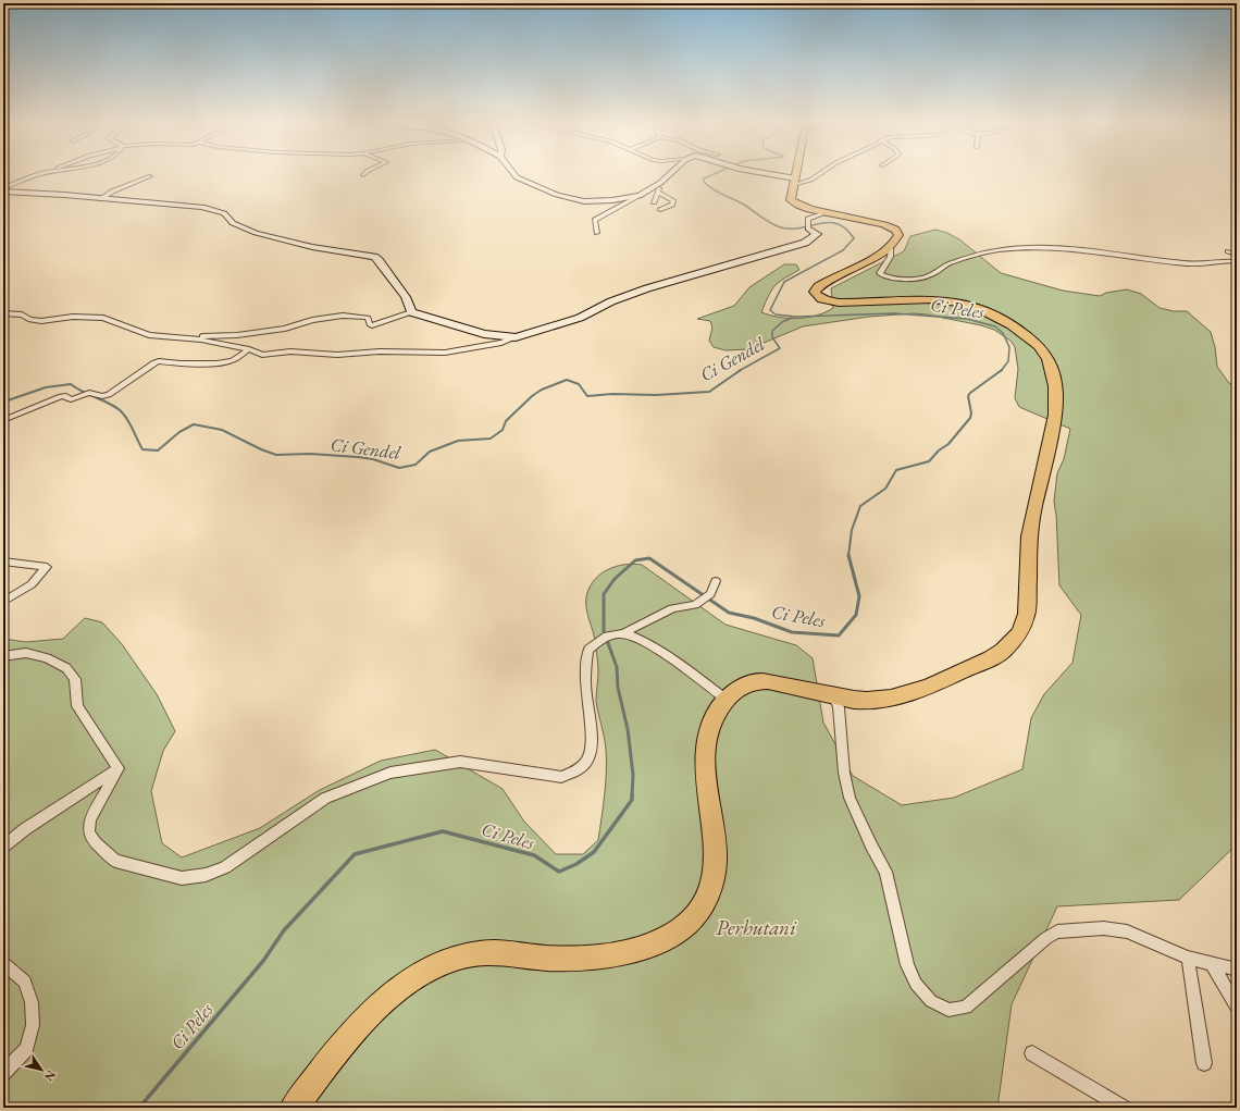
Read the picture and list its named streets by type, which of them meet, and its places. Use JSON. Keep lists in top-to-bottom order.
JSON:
{
  "water": ["Ci Peles", "Ci Gendel"],
  "parks": ["Perhutani"],
  "north": "bottom right"
}
